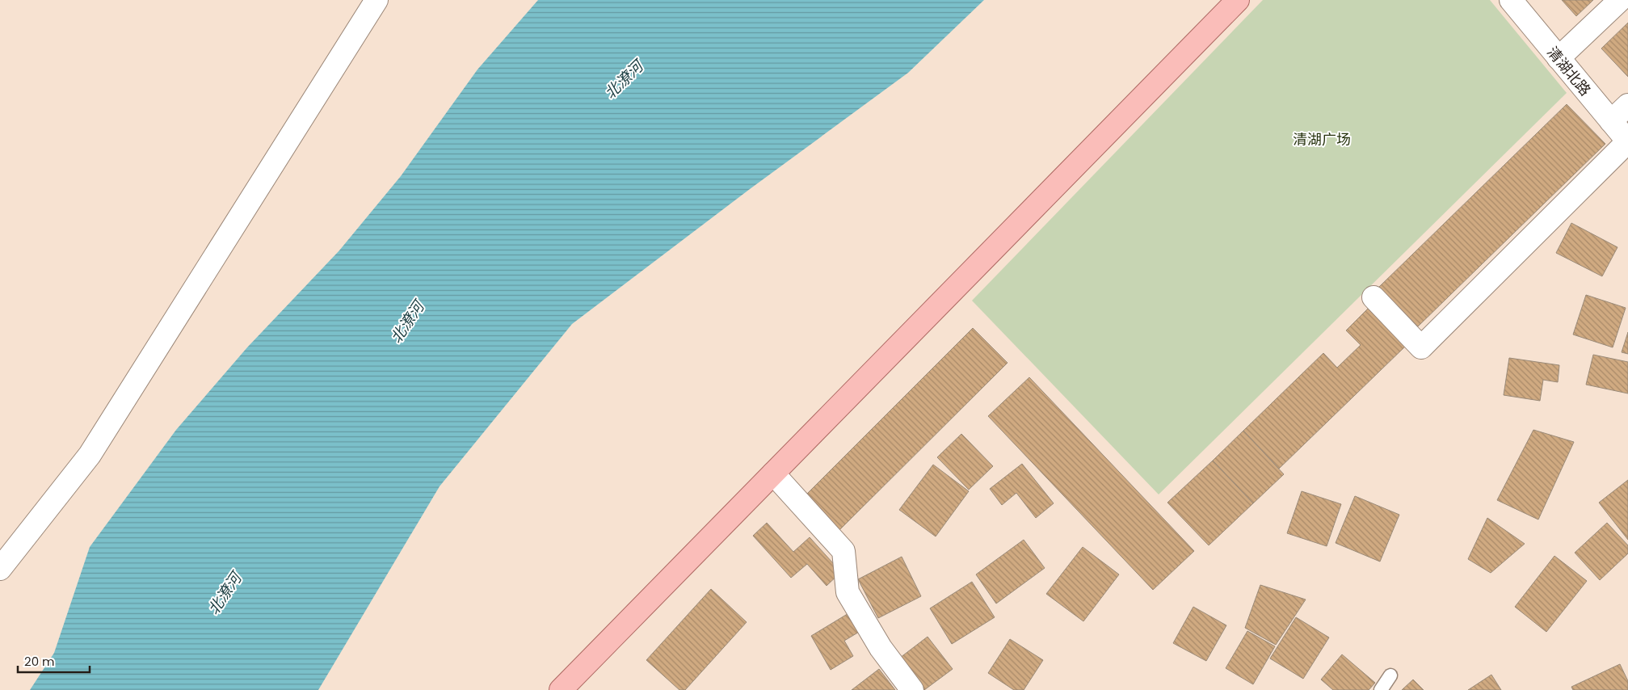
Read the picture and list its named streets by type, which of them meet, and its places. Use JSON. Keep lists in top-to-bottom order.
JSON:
{
  "streets": {
    "street": ["清湖北路"]
  },
  "water": ["北潦河"],
  "parks": ["清湖广场"],
  "scale_bar": "20 m"
}
